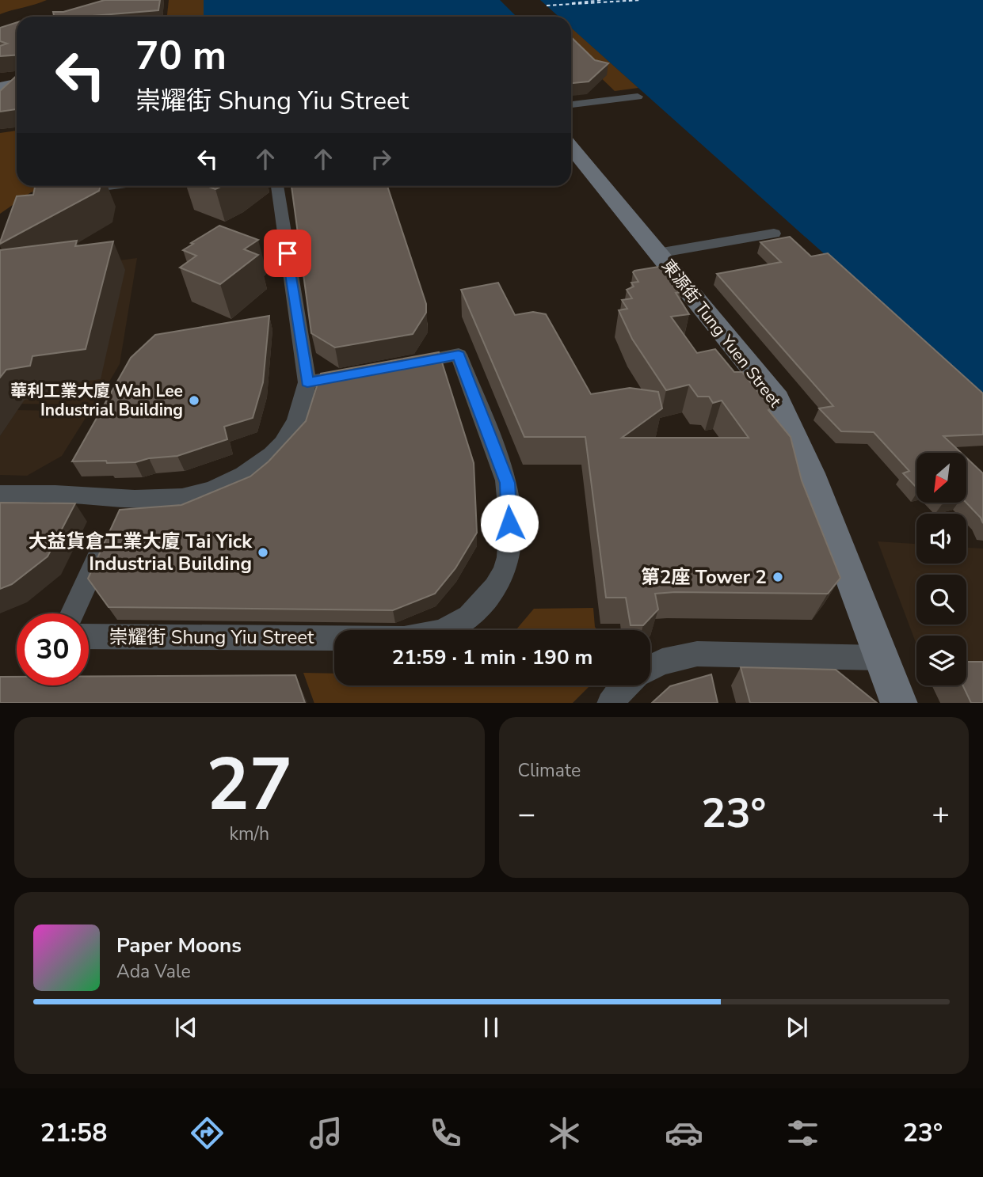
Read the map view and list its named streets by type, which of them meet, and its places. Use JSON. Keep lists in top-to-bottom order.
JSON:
{
  "streets": {
    "street": ["東源街 Tung Yuen Street", "崇耀街 Shung Yiu Street"]
  },
  "places": ["華利工業大廈 Wah Lee Industrial Building", "大益貨倉工業大廈 Tai Yick Industrial Building", "第2座 Tower 2"],
  "north": "bottom left",
  "page": {
    "turn": ["70 m", "崇耀街 Shung Yiu Street"],
    "limit": "30",
    "trip": "21:59 · 1 min · 190 m",
    "tile": [
      ["27", "km/h"],
      "Climate"
    ],
    "heat": ["−", "23°", "+"],
    "song": ["Paper Moons", "Ada Vale"],
    "tabs": ["21:58", "23°"]
  }
}
